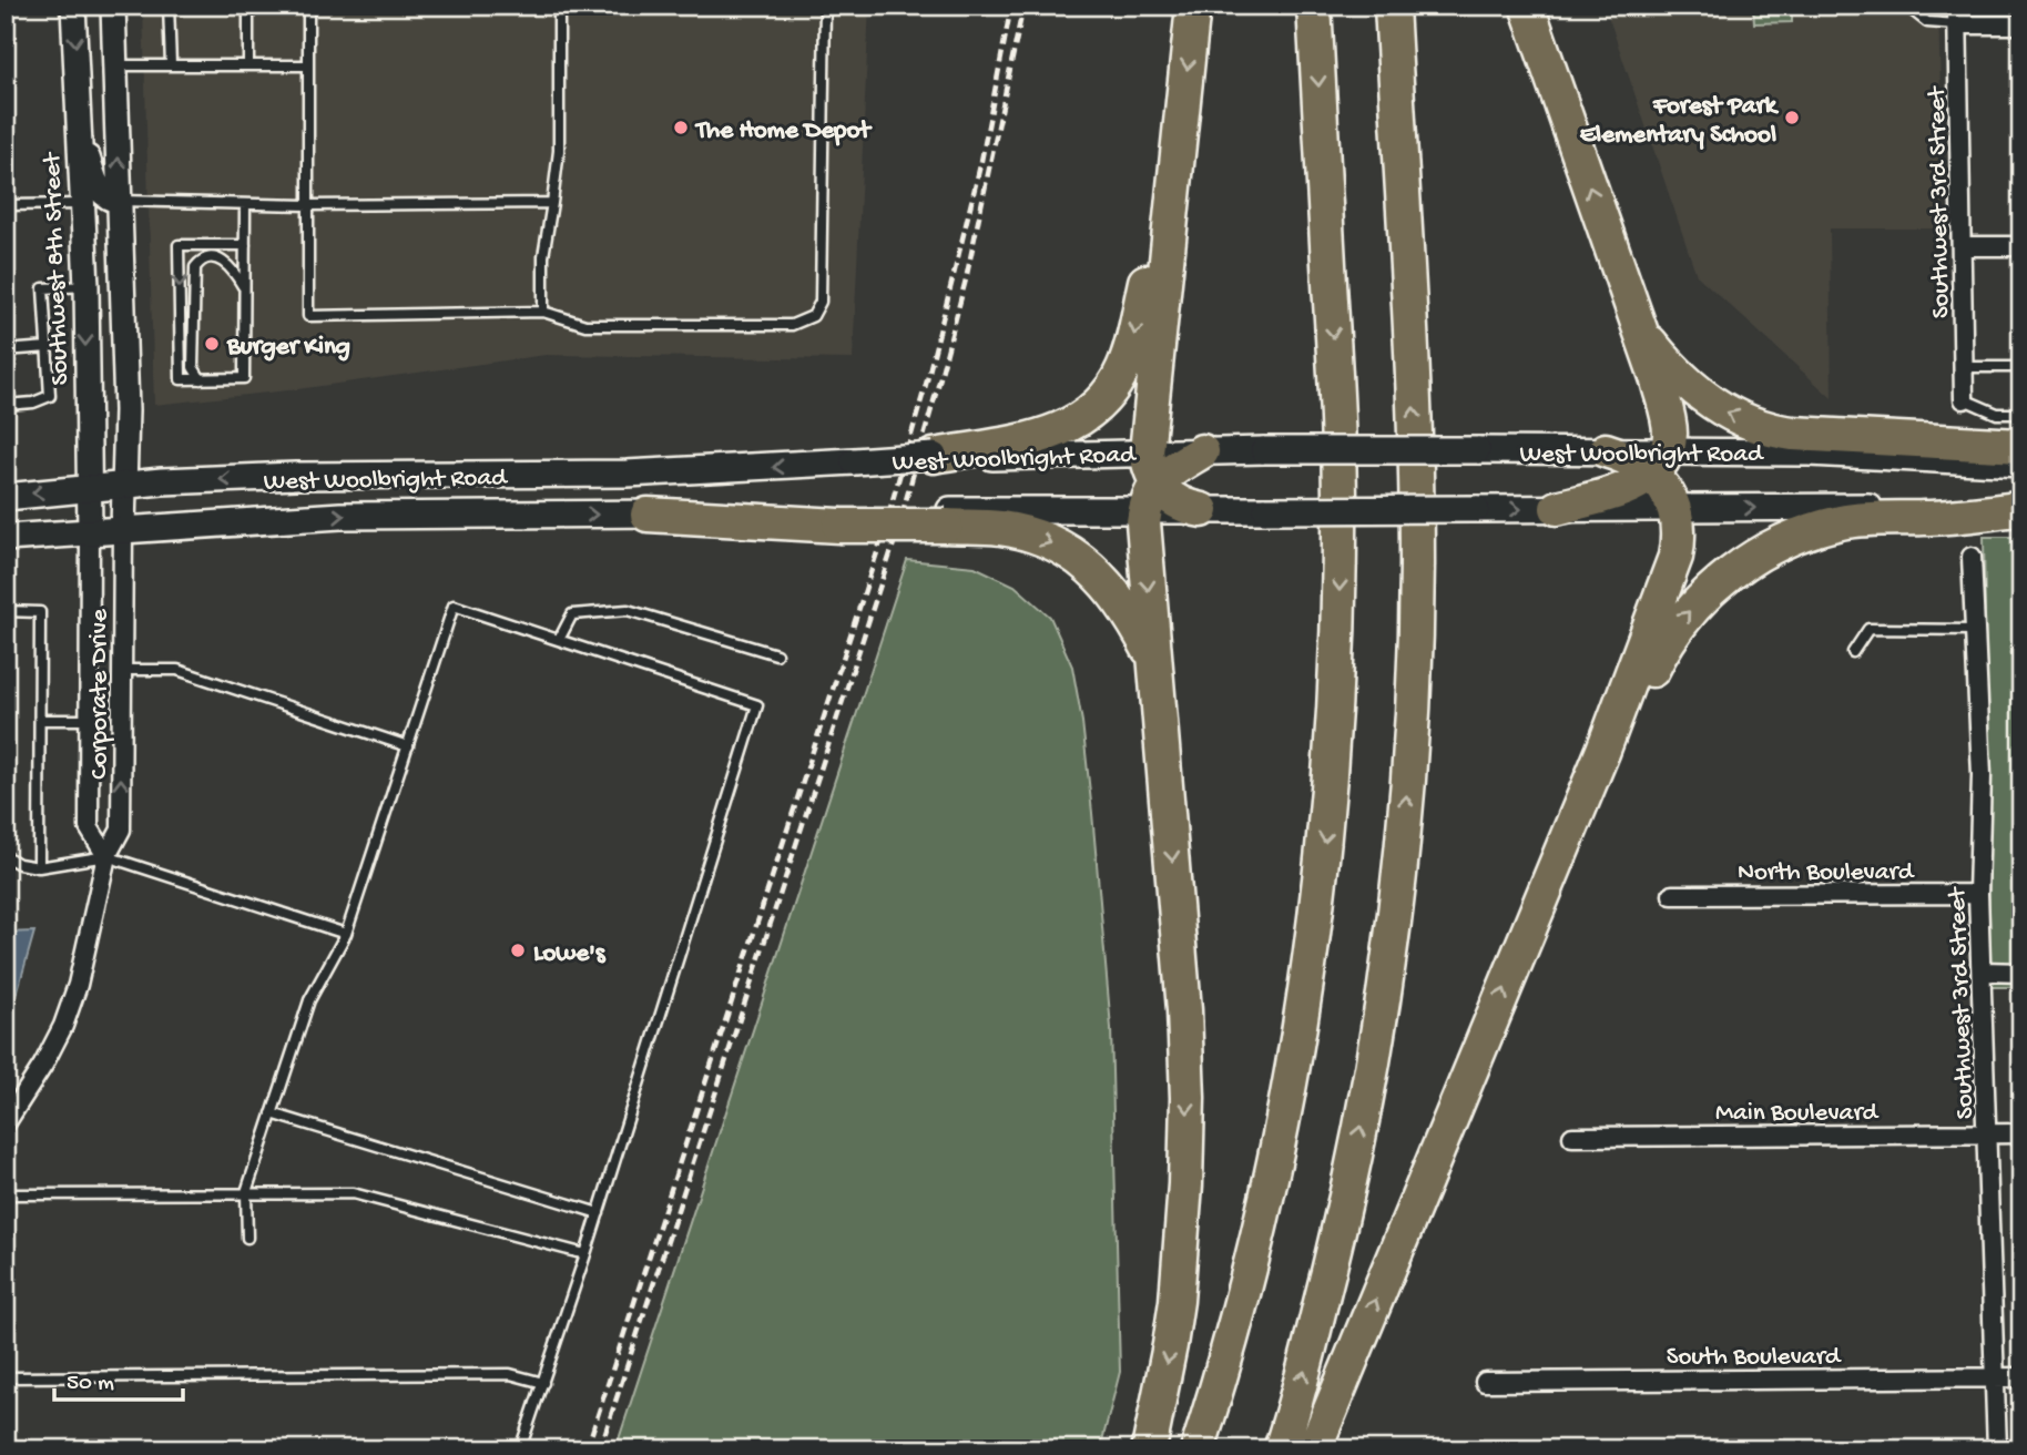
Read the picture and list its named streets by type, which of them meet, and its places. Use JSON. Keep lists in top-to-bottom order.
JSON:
{
  "streets": {
    "main road": ["West Woolbright Road"],
    "street": [
      "Southwest 3rd Street",
      "Southwest 8th Street",
      "Corporate Drive",
      "North Boulevard",
      "Main Boulevard",
      "South Boulevard"
    ]
  },
  "crossings": [
    ["Southwest 3rd Street", "North Boulevard"],
    ["Southwest 3rd Street", "Main Boulevard"],
    ["Southwest 3rd Street", "South Boulevard"],
    ["Southwest 8th Street", "West Woolbright Road"],
    ["Southwest 8th Street", "Corporate Drive"],
    ["West Woolbright Road", "Corporate Drive"]
  ],
  "places": [
    "Forest Park Elementary School",
    "The Home Depot",
    "Burger King",
    "Lowe's"
  ],
  "scale_bar": "50 m"
}
